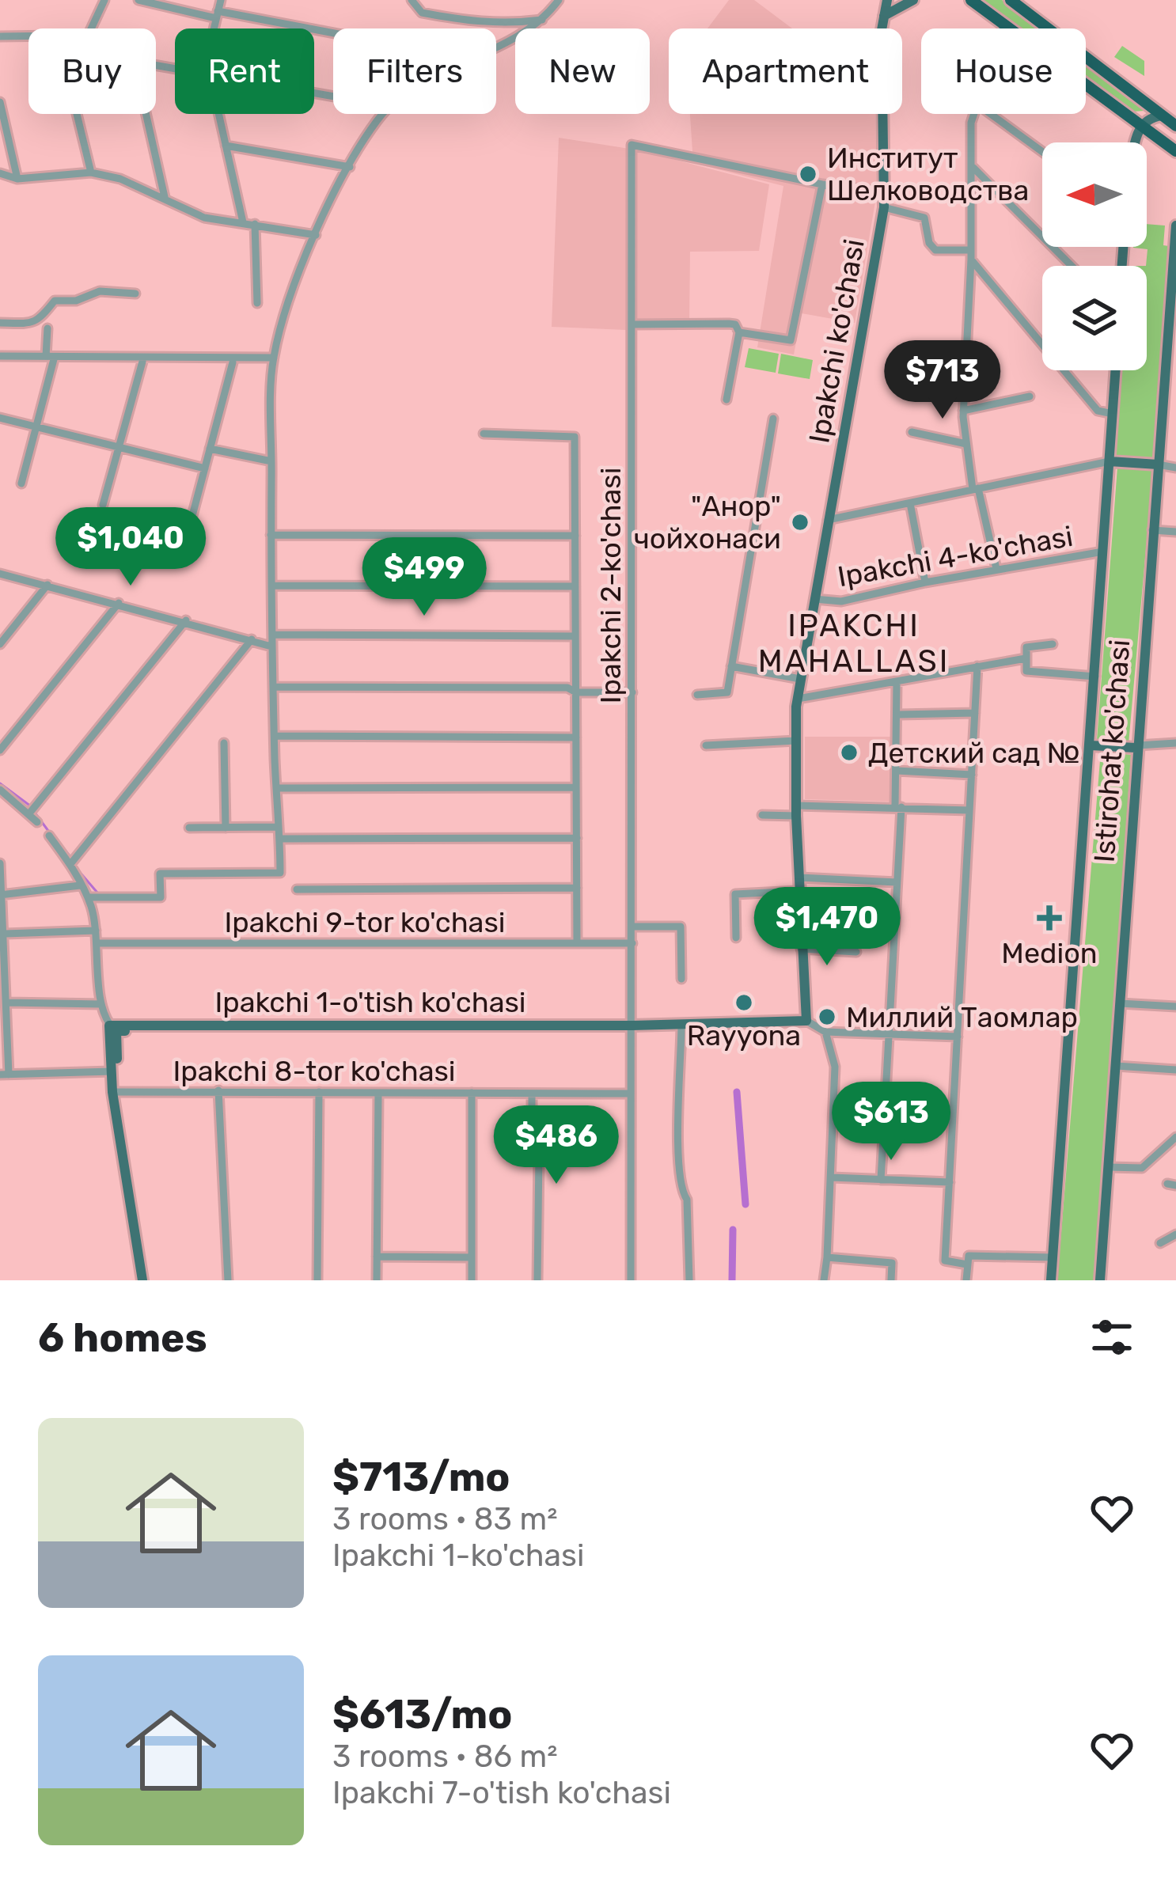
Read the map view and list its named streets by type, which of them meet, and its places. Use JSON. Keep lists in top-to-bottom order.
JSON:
{
  "streets": {
    "main road": ["Ipakchi ko'chasi", "Istirohat ko'chasi", "Ipakchi 1-o'tish ko'chasi"],
    "street": [
      "Ipakchi 4-ko'chasi",
      "Ipakchi 2-ko'chasi",
      "Ipakchi 9-tor ko'chasi",
      "Ipakchi 8-tor ko'chasi"
    ]
  },
  "crossings": [
    ["Ipakchi ko'chasi", "Ipakchi 4-ko'chasi"],
    ["Ipakchi ko'chasi", "Ipakchi 1-o'tish ko'chasi"],
    ["Ipakchi 4-ko'chasi", "Istirohat ko'chasi"],
    ["Ipakchi 2-ko'chasi", "Ipakchi 9-tor ko'chasi"],
    ["Ipakchi 2-ko'chasi", "Ipakchi 1-o'tish ko'chasi"],
    ["Ipakchi 2-ko'chasi", "Ipakchi 8-tor ko'chasi"]
  ],
  "districts": ["IPAKCHI MAHALLASI"],
  "places": {
    "other": [
      "Институт Шелководства",
      "\"Анор\" чойхонаси",
      "Детский сад №",
      "Rayyona",
      "Миллий Таомлар"
    ],
    "health": ["Medion"]
  },
  "north": "left",
  "page": {
    "chip": [
      "Buy",
      "Rent",
      "Filters",
      "New",
      "Apartment",
      "House"
    ],
    "price": [
      "$713",
      "$1,040",
      "$499",
      "$1,470",
      "$613",
      "$486"
    ],
    "heading": "6 homes",
    "list": [
      {
        "name": "$713/mo",
        "note": "3 rooms · 83 m² · Ipakchi 1-ko'chasi"
      },
      {
        "name": "$613/mo",
        "note": "3 rooms · 86 m² · Ipakchi 7-o'tish ko'chasi"
      }
    ]
  }
}
